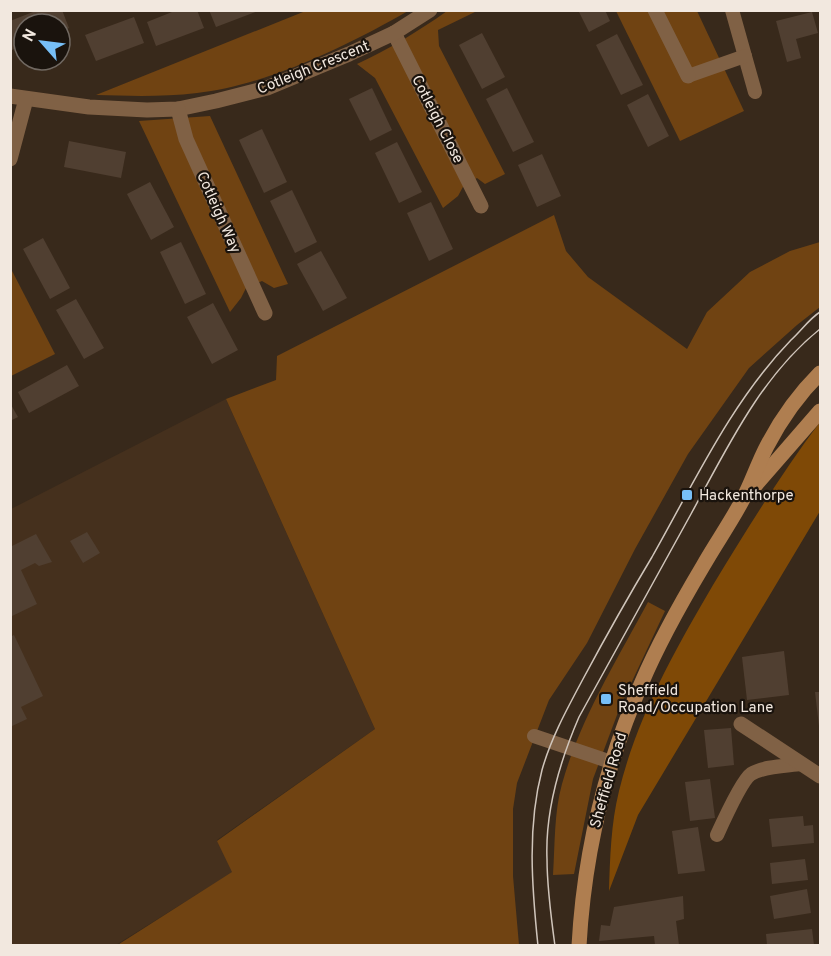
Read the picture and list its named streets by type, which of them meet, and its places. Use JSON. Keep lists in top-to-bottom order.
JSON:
{
  "streets": {
    "street": [
      "Cotleigh Crescent",
      "Cotleigh Close",
      "Cotleigh Way",
      "Sheffield Road"
    ]
  },
  "crossings": [
    ["Cotleigh Crescent", "Cotleigh Close"],
    ["Cotleigh Crescent", "Cotleigh Way"]
  ],
  "places": {
    "transit": ["Hackenthorpe", "Sheffield Road/Occupation Lane"]
  },
  "north": "top left"
}
